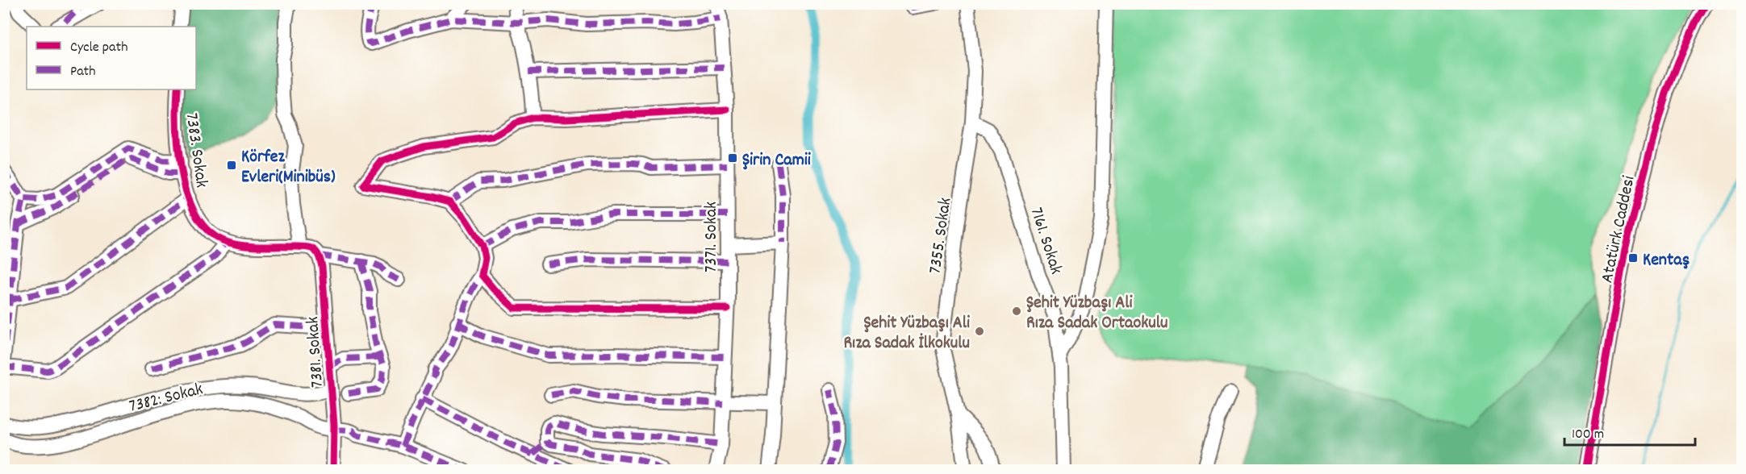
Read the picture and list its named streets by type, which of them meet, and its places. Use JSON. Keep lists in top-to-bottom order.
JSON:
{
  "streets": {
    "street": [
      "7383. Sokak",
      "Atatürk Caddesi",
      "7355. Sokak",
      "7371. Sokak",
      "7161. Sokak",
      "7381. Sokak",
      "7382: Sokak"
    ]
  },
  "crossings": [
    ["7355. Sokak", "7161. Sokak"],
    ["7381. Sokak", "7382: Sokak"]
  ],
  "places": {
    "transit": ["Şirin Camii", "Körfez Evleri(Minibüs)", "Kentaş"],
    "other": ["Şehit Yüzbaşı Ali Rıza Sadak Ortaokulu", "Şehit Yüzbaşı Ali Rıza Sadak İlkokulu"]
  },
  "legend": ["Cycle path", "Path"],
  "scale_bar": "100 m"
}
